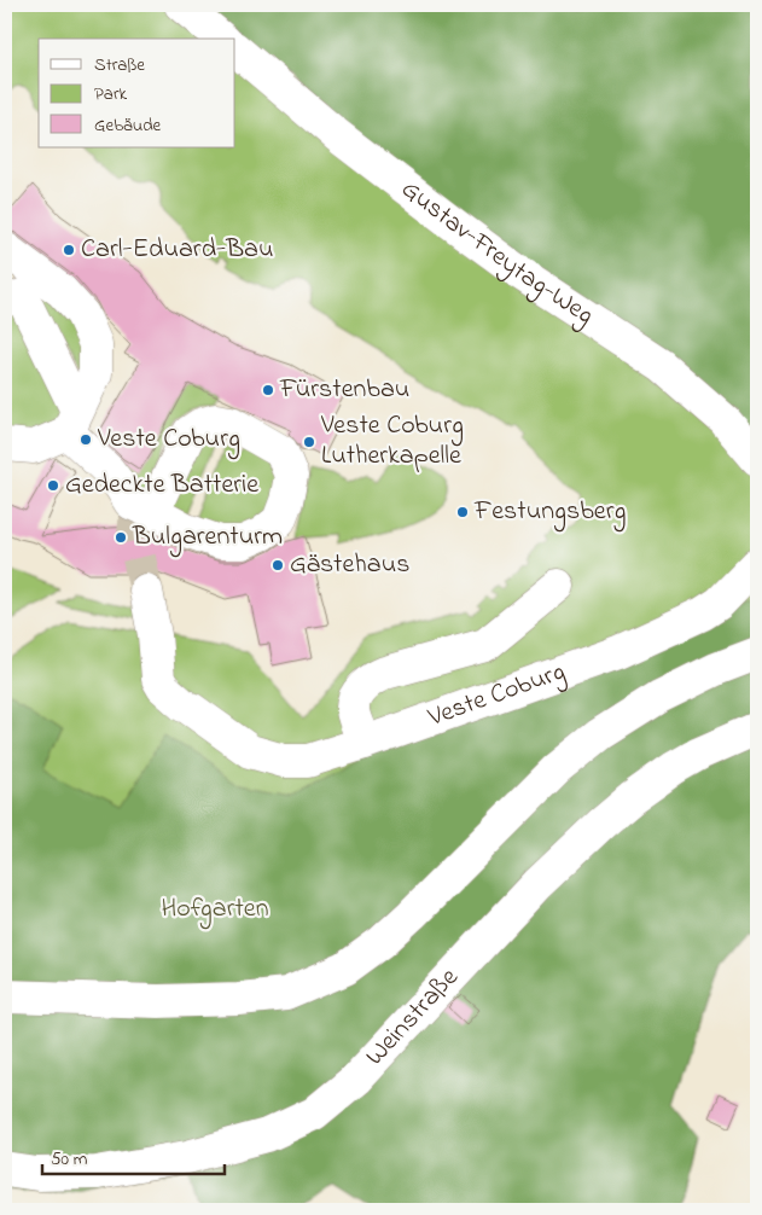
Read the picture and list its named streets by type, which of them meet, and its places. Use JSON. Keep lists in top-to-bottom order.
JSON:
{
  "streets": {
    "street": ["Gustav-Freytag-Weg", "Veste Coburg", "Weinstraße"]
  },
  "parks": ["Hofgarten"],
  "places": [
    "Carl-Eduard-Bau",
    "Fürstenbau",
    "Veste Coburg",
    "Veste Coburg Lutherkapelle",
    "Gedeckte Batterie",
    "Festungsberg",
    "Bulgarenturm",
    "Gästehaus"
  ],
  "legend": ["Straße", "Park", "Gebäude"],
  "scale_bar": "50 m"
}
